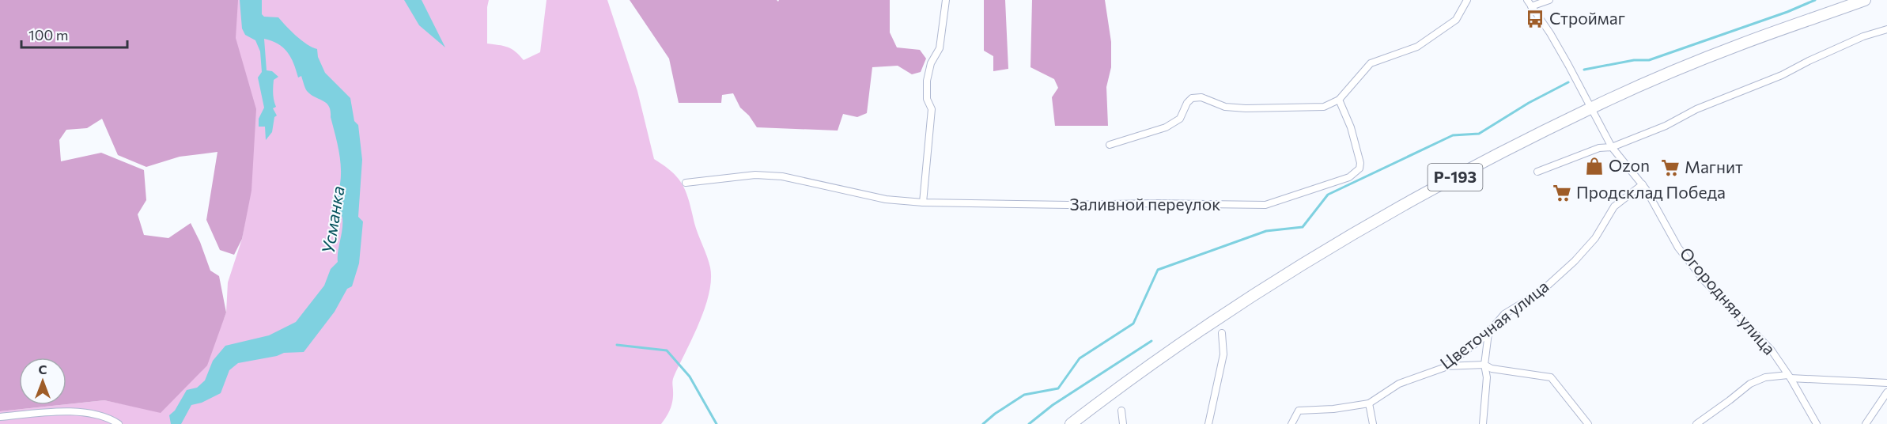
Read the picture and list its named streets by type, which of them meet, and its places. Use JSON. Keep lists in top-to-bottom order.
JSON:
{
  "streets": {
    "highway": ["Р-193"],
    "street": ["Заливной переулок", "Огородняя улица", "Цветочная улица"]
  },
  "crossings": [
    ["Р-193", "Огородняя улица"],
    ["Огородняя улица", "Цветочная улица"]
  ],
  "water": ["Усманка"],
  "places": {
    "bus stop": ["Строймаг"],
    "shop": ["Ozon"],
    "supermarket": ["Магнит", "Продсклад Победа"]
  },
  "scale_bar": "100 m",
  "north": "top"
}
